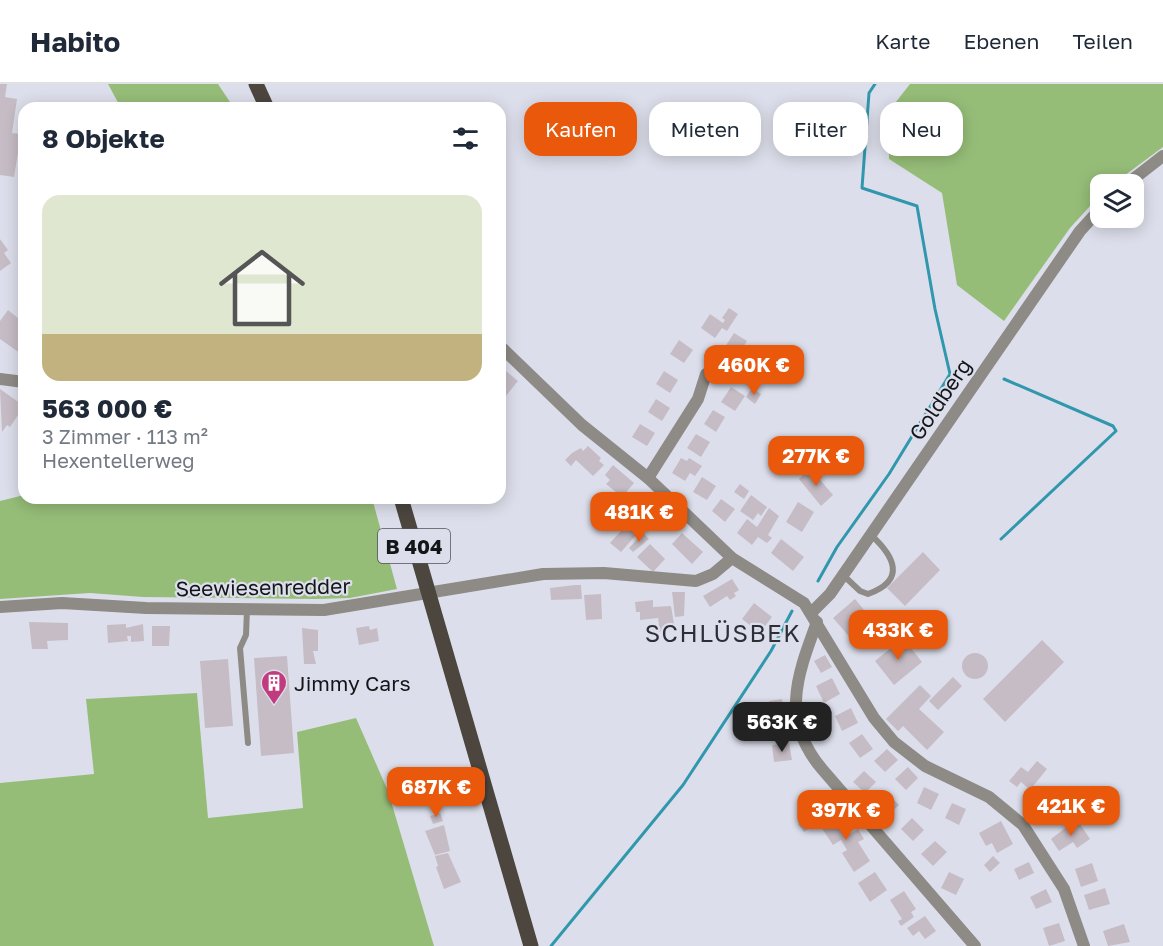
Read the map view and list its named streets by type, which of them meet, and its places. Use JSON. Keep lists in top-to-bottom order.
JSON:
{
  "streets": {
    "main road": ["B 404"],
    "street": ["Goldberg", "Seewiesenredder"]
  },
  "crossings": [
    ["B 404", "Seewiesenredder"]
  ],
  "districts": ["SCHLÜSBEK"],
  "places": {
    "building": ["Jimmy Cars"]
  },
  "page": {
    "header": "Habito",
    "nav": ["Karte", "Ebenen", "Teilen"],
    "chip": [
      "Kaufen",
      "Mieten",
      "Filter",
      "Neu"
    ],
    "heading": "8 Objekte",
    "list": [
      {
        "name": "563 000 €",
        "note": "3 Zimmer · 113 m² · Hexentellerweg"
      }
    ],
    "price": [
      "460K €",
      "277K €",
      "481K €",
      "433K €",
      "563K €",
      "687K €",
      "421K €",
      "397K €"
    ]
  }
}
